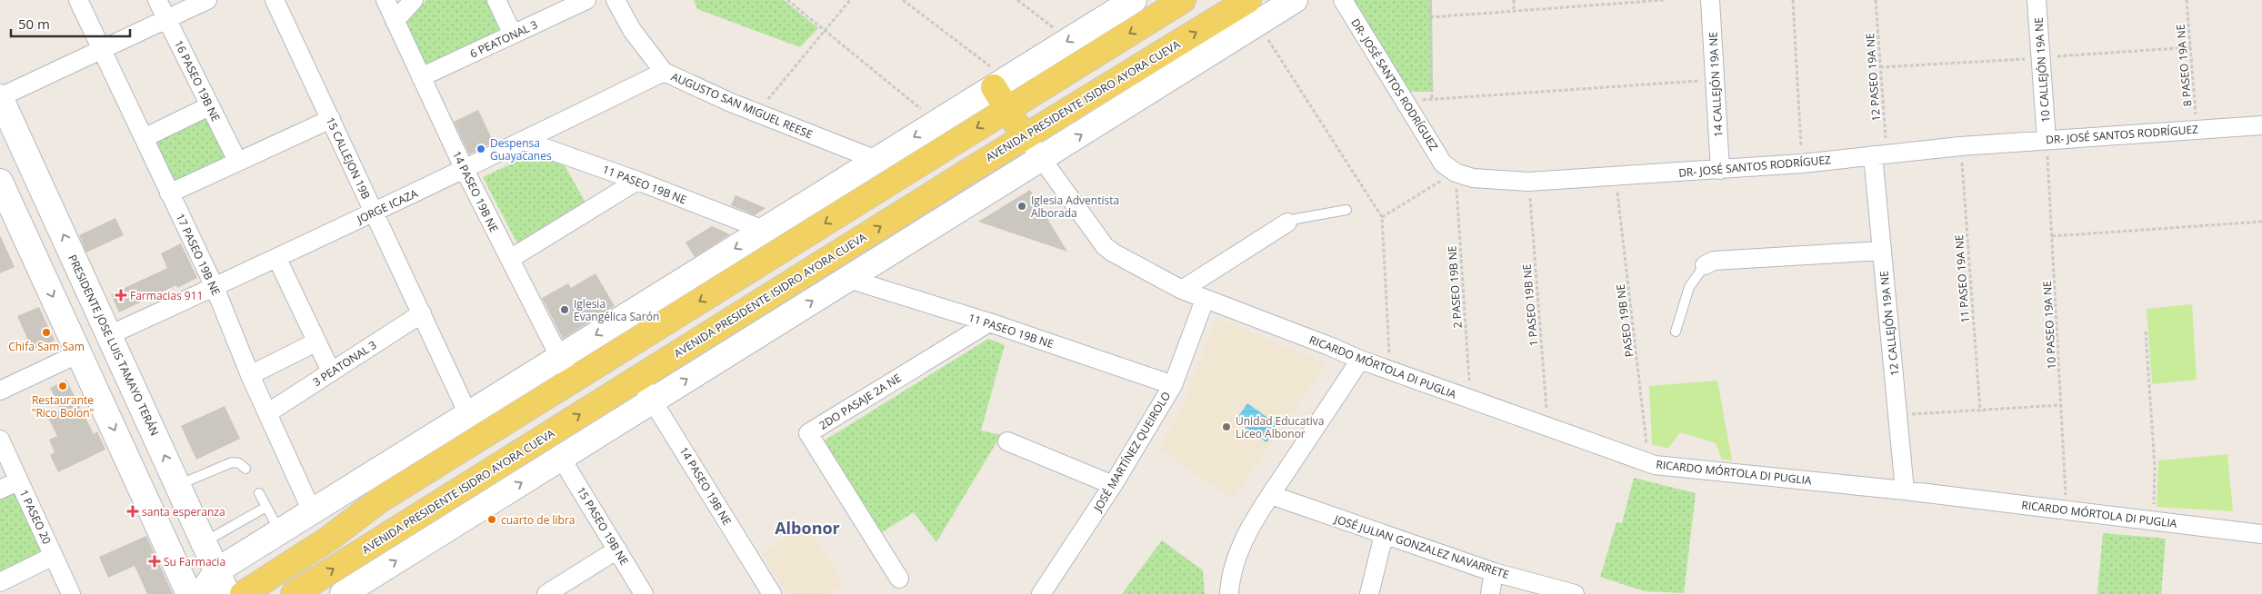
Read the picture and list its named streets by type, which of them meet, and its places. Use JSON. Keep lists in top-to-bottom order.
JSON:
{
  "streets": {
    "main road": ["AVENIDA PRESIDENTE ISIDRO AYORA CUEVA", "PRESIDENTE JOSE LUIS TAMAYO TERÁN"],
    "street": [
      "6 PEATONAL 3",
      "10 CALLEJÓN 19A NE",
      "16 PASEO 19B NE",
      "DR- JOSÉ SANTOS RODRÍGUEZ",
      "14 CALLEJÓN 19A NE",
      "AUGUSTO SAN MIGUEL REESE",
      "15 CALLEJON 19B",
      "11 PASEO 19B NE",
      "14 PASEO 19B NE",
      "JORGE ICAZA",
      "17 PASEO 19B NE",
      "12 CALLEJÓN 19A NE",
      "3 PEATONAL 3",
      "RICARDO MÓRTOLA DI PUGLIA",
      "2DO PASAJE 2A NE",
      "JOSÉ MARTÍNEZ QUEIROLO",
      "1 PASEO 20",
      "15 PASEO 19B NE",
      "JOSÉ JULIAN GONZALEZ NAVARRETE"
    ],
    "path": [
      "8 PASEO 19A NE",
      "12 PASEO 19A NE",
      "11 PASEO 19A NE",
      "2 PASEO 19B NE",
      "1 PASEO 19B NE",
      "PASEO 19B NE",
      "10 PASEO 19A NE"
    ]
  },
  "crossings": [
    ["6 PEATONAL 3", "14 PASEO 19B NE"],
    ["8 PASEO 19A NE", "DR- JOSÉ SANTOS RODRÍGUEZ"],
    ["10 CALLEJÓN 19A NE", "DR- JOSÉ SANTOS RODRÍGUEZ"],
    ["10 CALLEJÓN 19A NE", "10 PASEO 19A NE"],
    ["12 PASEO 19A NE", "DR- JOSÉ SANTOS RODRÍGUEZ"],
    ["12 PASEO 19A NE", "12 CALLEJÓN 19A NE"],
    ["DR- JOSÉ SANTOS RODRÍGUEZ", "14 CALLEJÓN 19A NE"],
    ["DR- JOSÉ SANTOS RODRÍGUEZ", "11 PASEO 19A NE"],
    ["DR- JOSÉ SANTOS RODRÍGUEZ", "2 PASEO 19B NE"],
    ["DR- JOSÉ SANTOS RODRÍGUEZ", "1 PASEO 19B NE"],
    ["DR- JOSÉ SANTOS RODRÍGUEZ", "PASEO 19B NE"],
    ["DR- JOSÉ SANTOS RODRÍGUEZ", "12 CALLEJÓN 19A NE"],
    ["DR- JOSÉ SANTOS RODRÍGUEZ", "10 PASEO 19A NE"],
    ["AVENIDA PRESIDENTE ISIDRO AYORA CUEVA", "14 PASEO 19B NE"],
    ["AUGUSTO SAN MIGUEL REESE", "JORGE ICAZA"],
    ["15 CALLEJON 19B", "JORGE ICAZA"],
    ["15 CALLEJON 19B", "3 PEATONAL 3"],
    ["11 PASEO 19B NE", "JORGE ICAZA"],
    ["11 PASEO 19B NE", "2DO PASAJE 2A NE"],
    ["11 PASEO 19B NE", "JOSÉ MARTÍNEZ QUEIROLO"],
    ["14 PASEO 19B NE", "JORGE ICAZA"],
    ["JORGE ICAZA", "17 PASEO 19B NE"],
    ["JORGE ICAZA", "PRESIDENTE JOSE LUIS TAMAYO TERÁN"],
    ["17 PASEO 19B NE", "3 PEATONAL 3"],
    ["2 PASEO 19B NE", "RICARDO MÓRTOLA DI PUGLIA"],
    ["1 PASEO 19B NE", "RICARDO MÓRTOLA DI PUGLIA"],
    ["PASEO 19B NE", "RICARDO MÓRTOLA DI PUGLIA"],
    ["12 CALLEJÓN 19A NE", "RICARDO MÓRTOLA DI PUGLIA"],
    ["10 PASEO 19A NE", "RICARDO MÓRTOLA DI PUGLIA"],
    ["RICARDO MÓRTOLA DI PUGLIA", "JOSÉ MARTÍNEZ QUEIROLO"]
  ],
  "districts": ["Albonor"],
  "places": {
    "other": [
      "Despensa Guayacanes",
      "Iglesia Adventista Alborada",
      "Iglesia Evangélica Sarón",
      "Chifa Sam Sam",
      "Restaurante \"Rico Bolon\"",
      "Unidad Educativa Liceo Albonor",
      "cuarto de libra"
    ],
    "health": ["Farmacias 911", "santa esperanza", "Su Farmacia"]
  },
  "scale_bar": "50 m"
}
